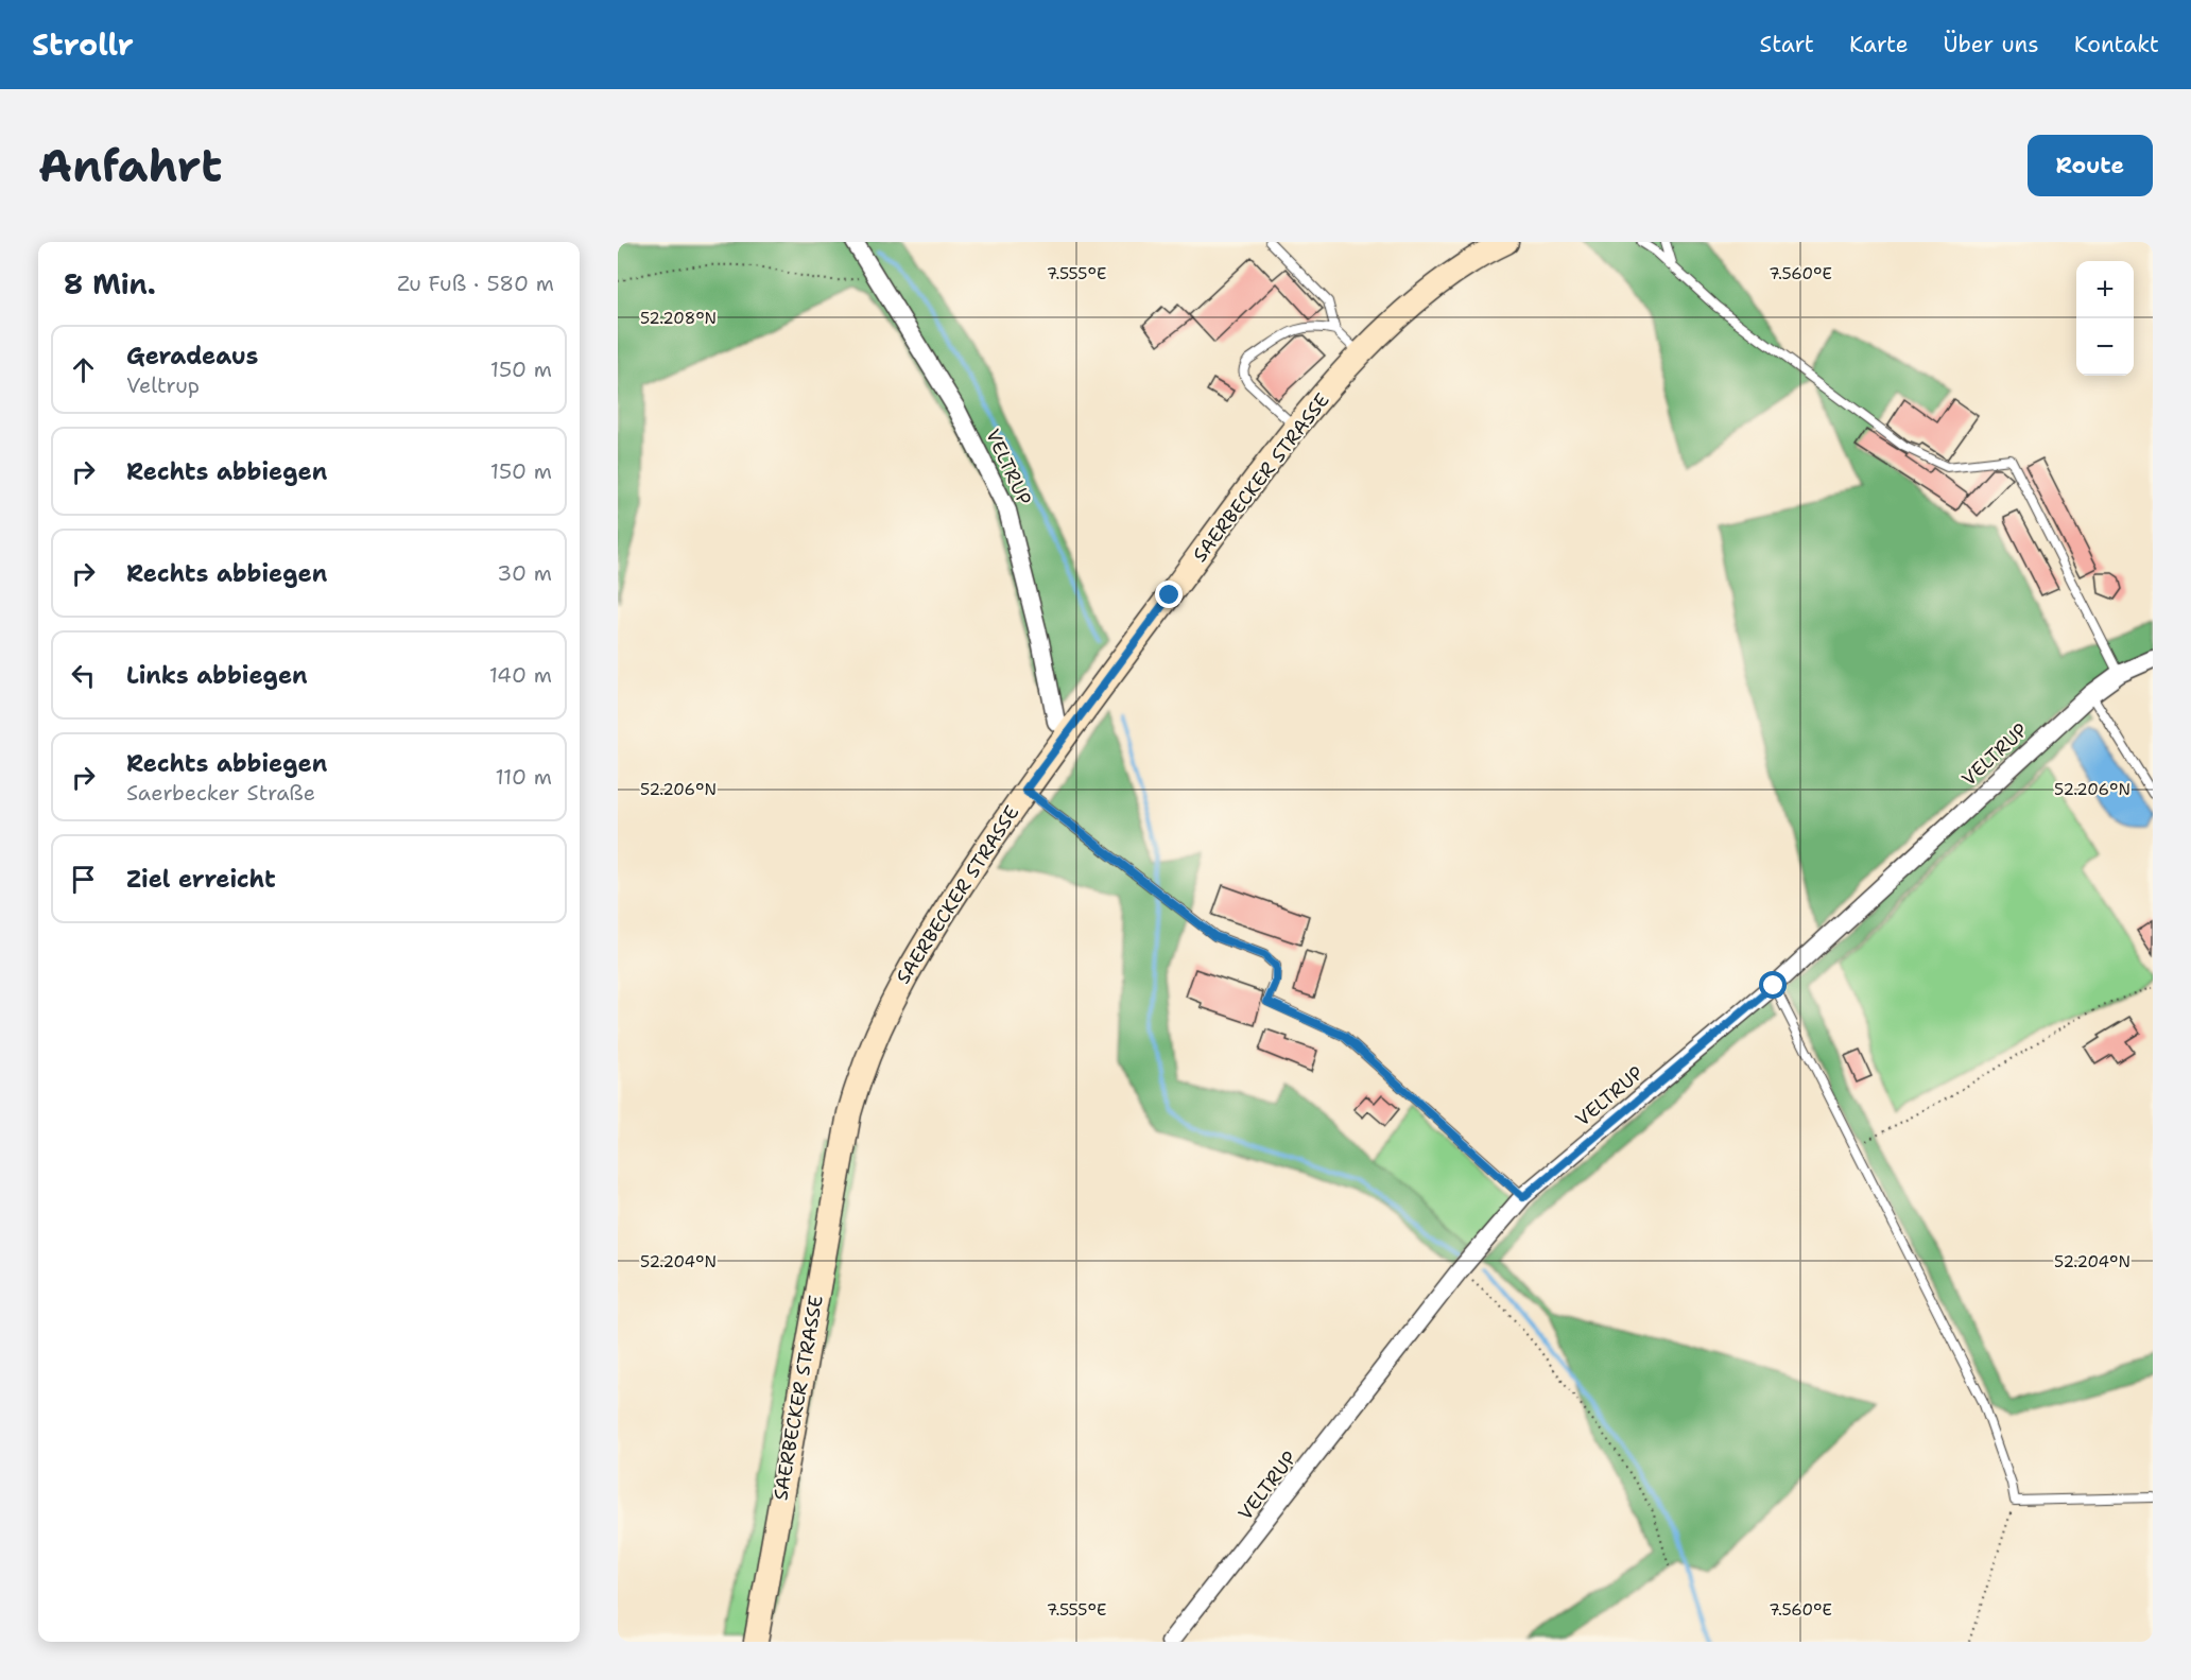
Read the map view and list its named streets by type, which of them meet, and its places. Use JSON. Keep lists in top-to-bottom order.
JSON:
{
  "streets": {
    "main road": ["SAERBECKER STRASSE"],
    "street": ["VELTRUP"]
  },
  "crossings": [
    ["VELTRUP", "SAERBECKER STRASSE"]
  ],
  "page": {
    "header": "Strollr",
    "nav": [
      "Start",
      "Karte",
      "Über uns",
      "Kontakt"
    ],
    "buttons": "Route",
    "title": "Anfahrt",
    "heading": ["8 Min.", "Zu Fuß · 580 m"],
    "map_buttons": ["+", "−"],
    "list": [
      ["Geradeaus", "Veltrup", "150 m"],
      ["Rechts abbiegen", "150 m"],
      ["Rechts abbiegen", "30 m"],
      ["Links abbiegen", "140 m"],
      ["Rechts abbiegen", "Saerbecker Straße", "110 m"],
      "Ziel erreicht"
    ]
  },
  "coordinates": [
    "7.555°E",
    "7.560°E",
    "52.208°N",
    "52.206°N",
    "52.204°N"
  ]
}
